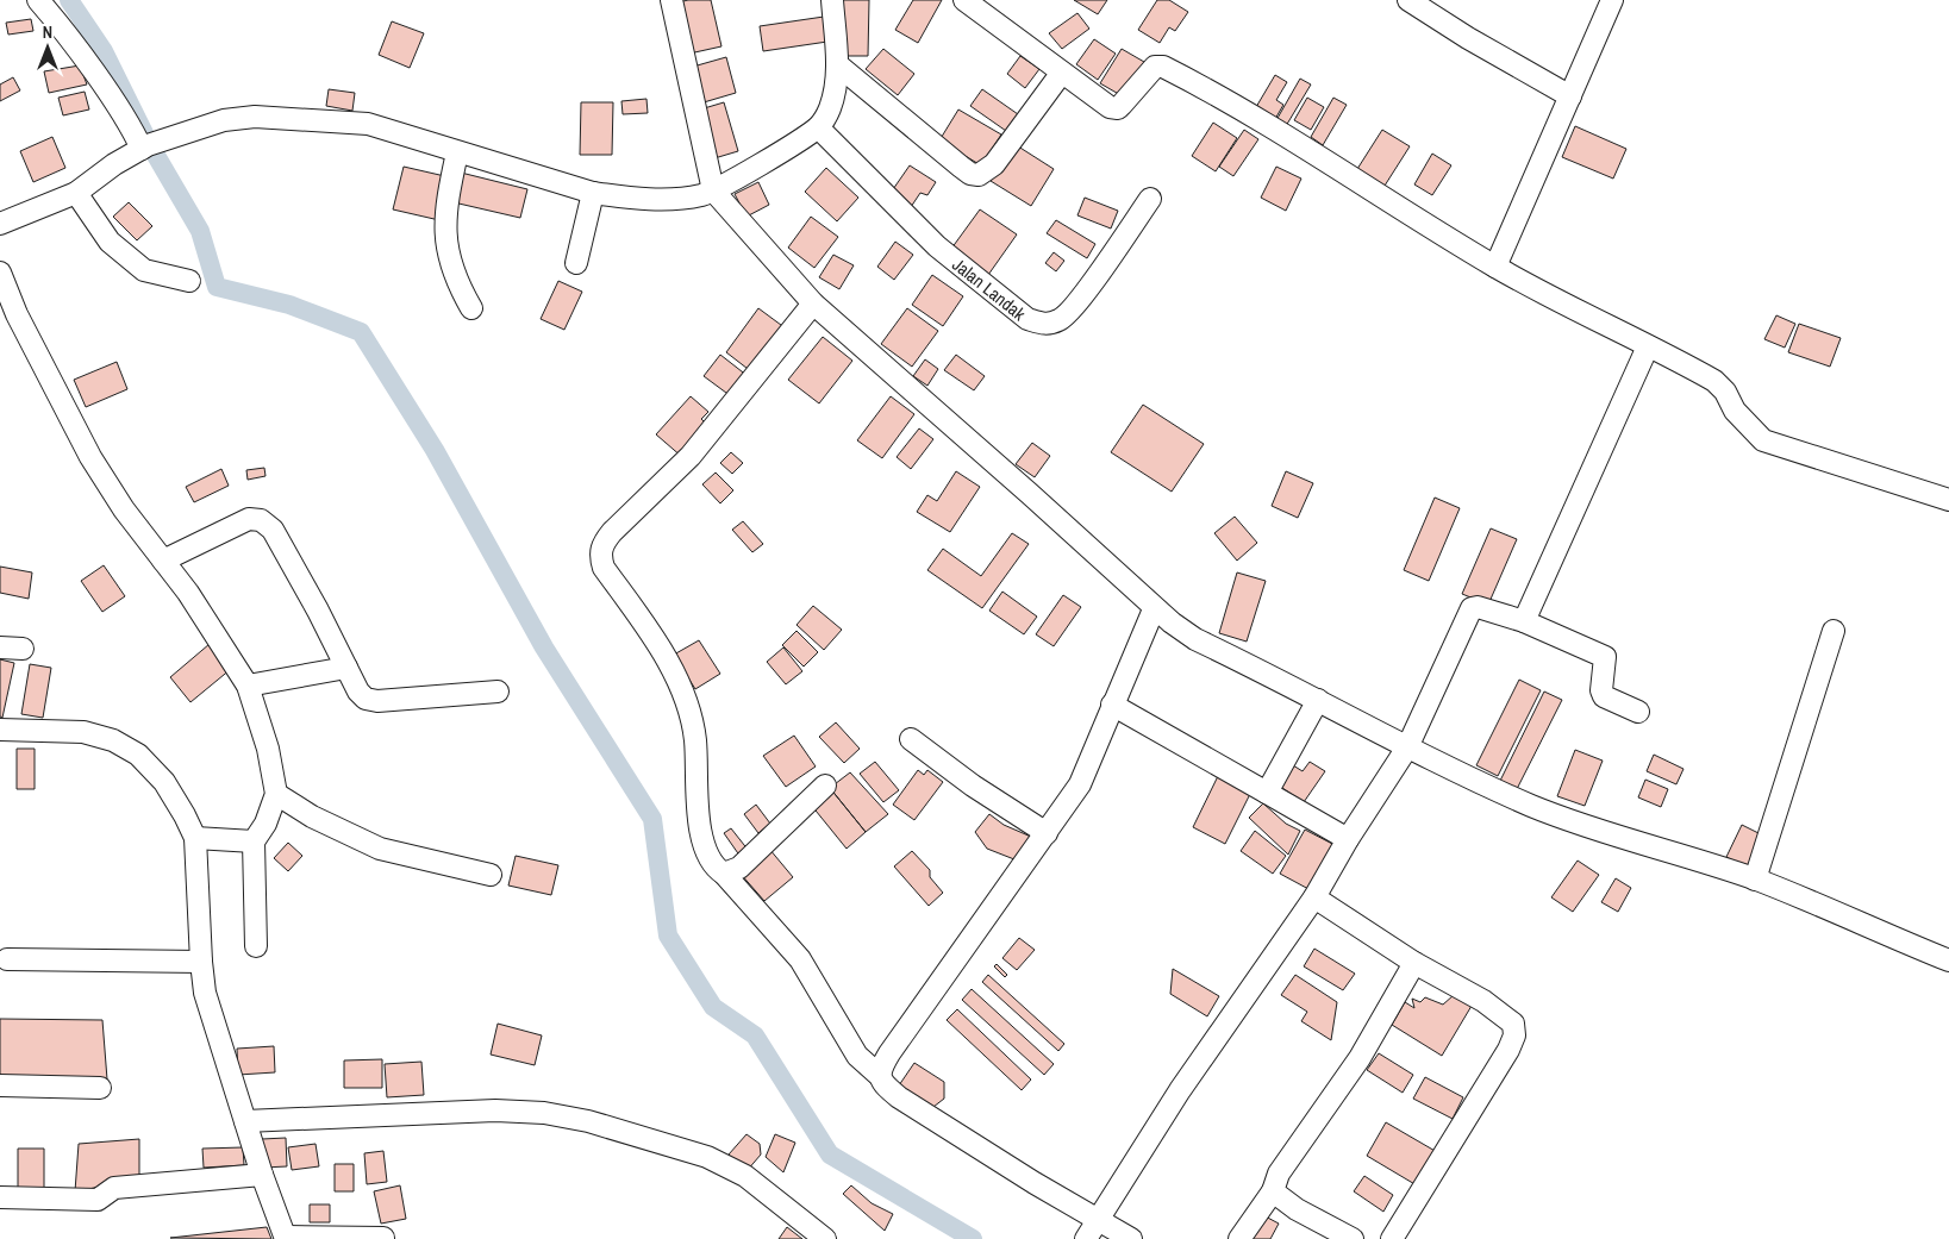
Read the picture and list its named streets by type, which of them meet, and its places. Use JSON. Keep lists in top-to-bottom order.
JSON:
{
  "streets": {
    "street": ["Jalan Landak"]
  },
  "north": "top"
}
